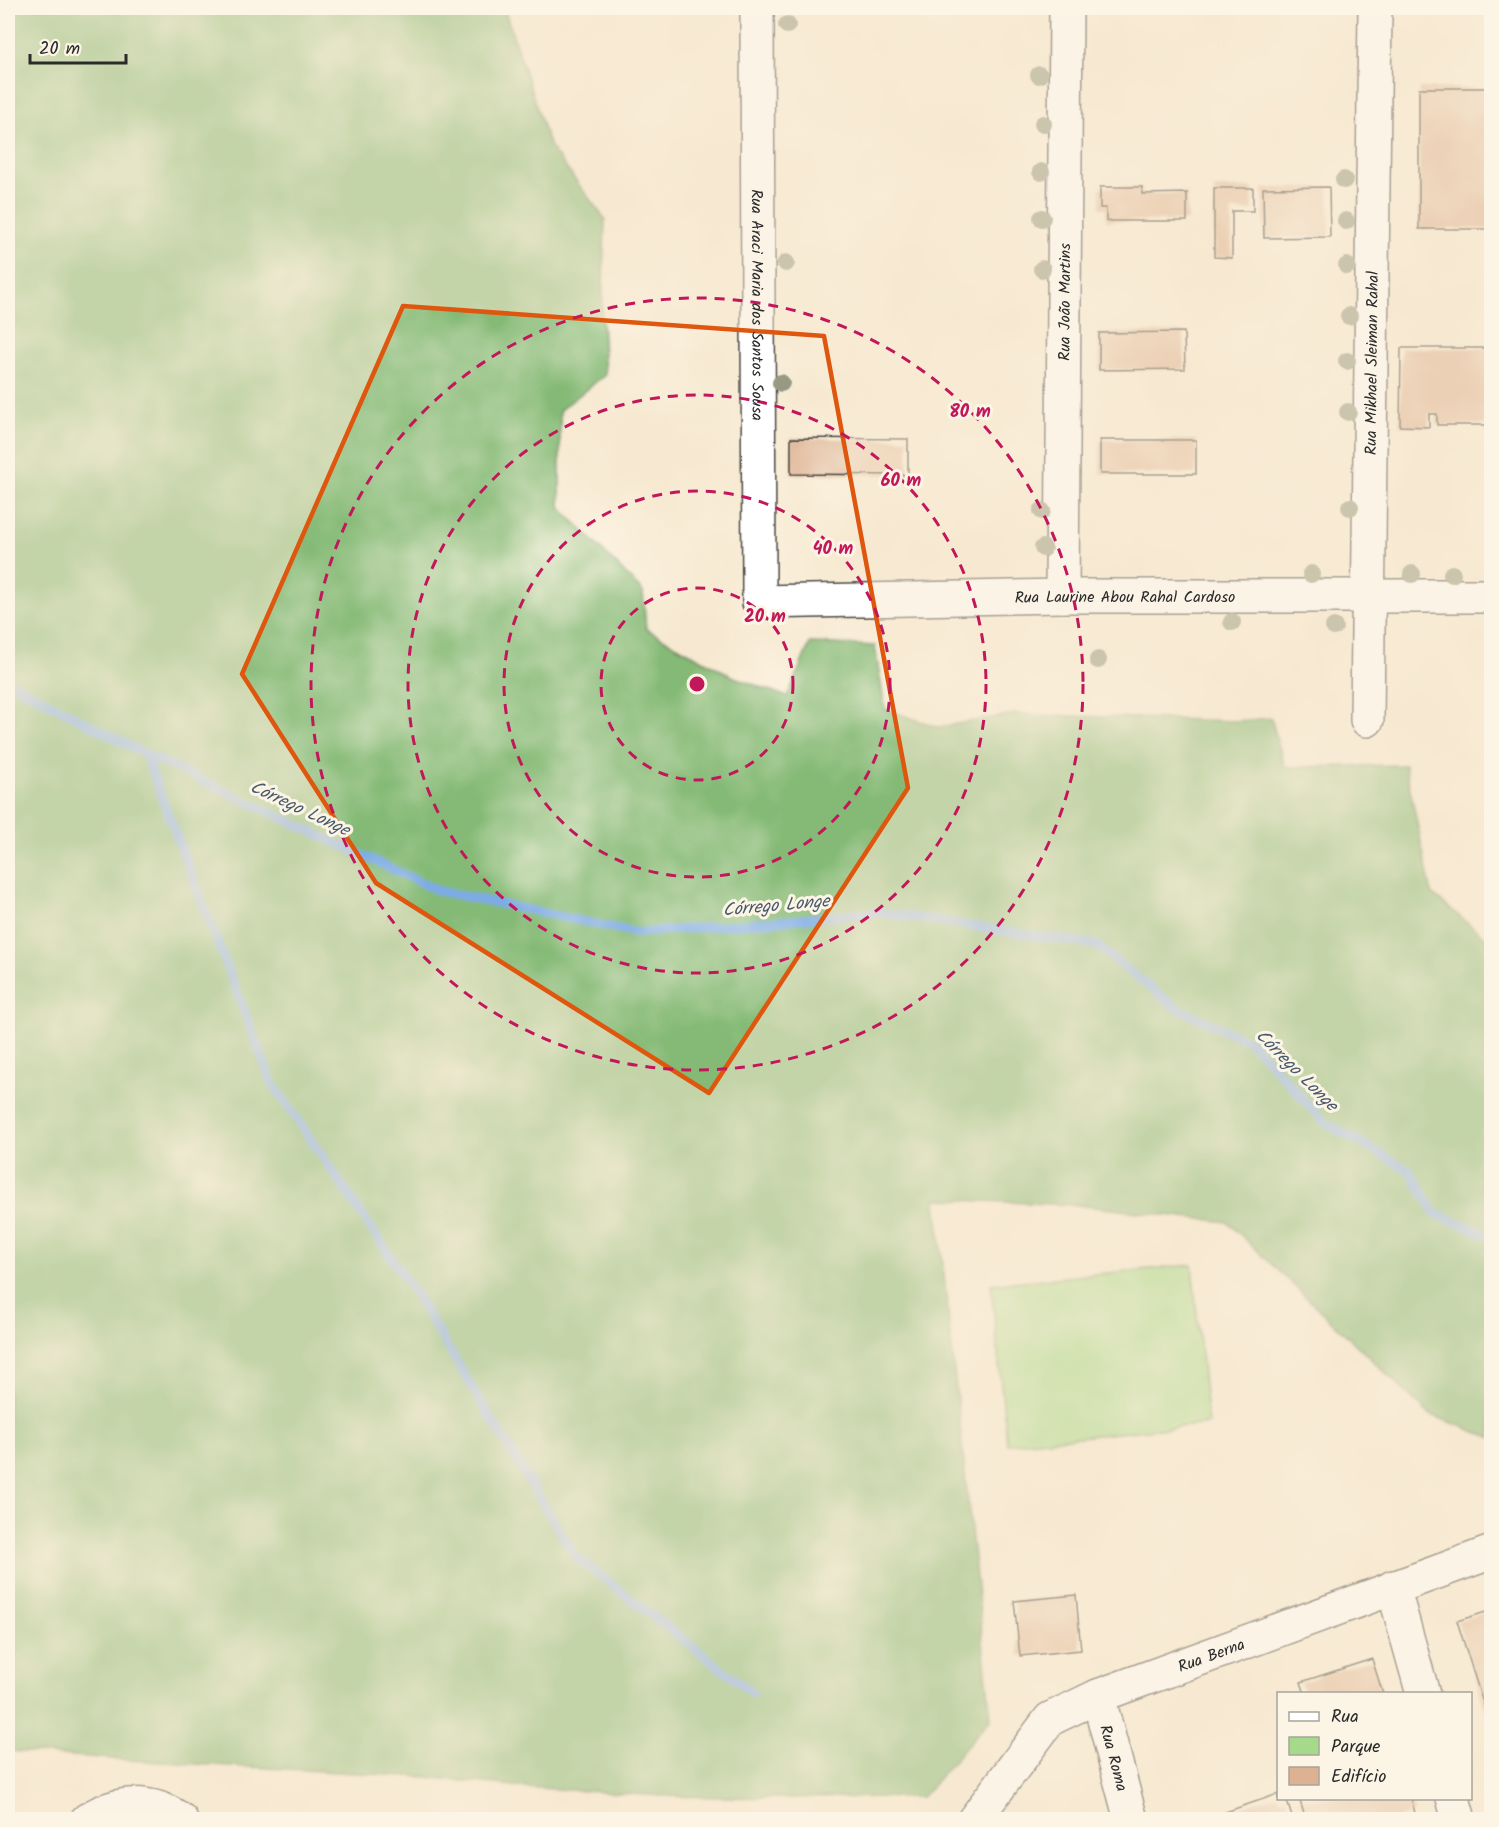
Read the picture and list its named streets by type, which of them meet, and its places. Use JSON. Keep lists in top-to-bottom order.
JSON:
{
  "streets": {
    "street": [
      "Rua João Martins",
      "Rua Araci Maria dos Santos Sousa",
      "Rua Mikhael Sleiman Rahal",
      "Rua Laurine Abou Rahal Cardoso",
      "Rua Berna",
      "Rua Roma"
    ]
  },
  "crossings": [
    ["Rua João Martins", "Rua Laurine Abou Rahal Cardoso"],
    ["Rua Araci Maria dos Santos Sousa", "Rua Laurine Abou Rahal Cardoso"],
    ["Rua Mikhael Sleiman Rahal", "Rua Laurine Abou Rahal Cardoso"],
    ["Rua Berna", "Rua Roma"]
  ],
  "water": ["Córrego Longe"],
  "legend": ["Rua", "Parque", "Edifício"],
  "scale_bar": "20 m",
  "rings": [
    "80 m",
    "60 m",
    "40 m",
    "20 m"
  ]
}
